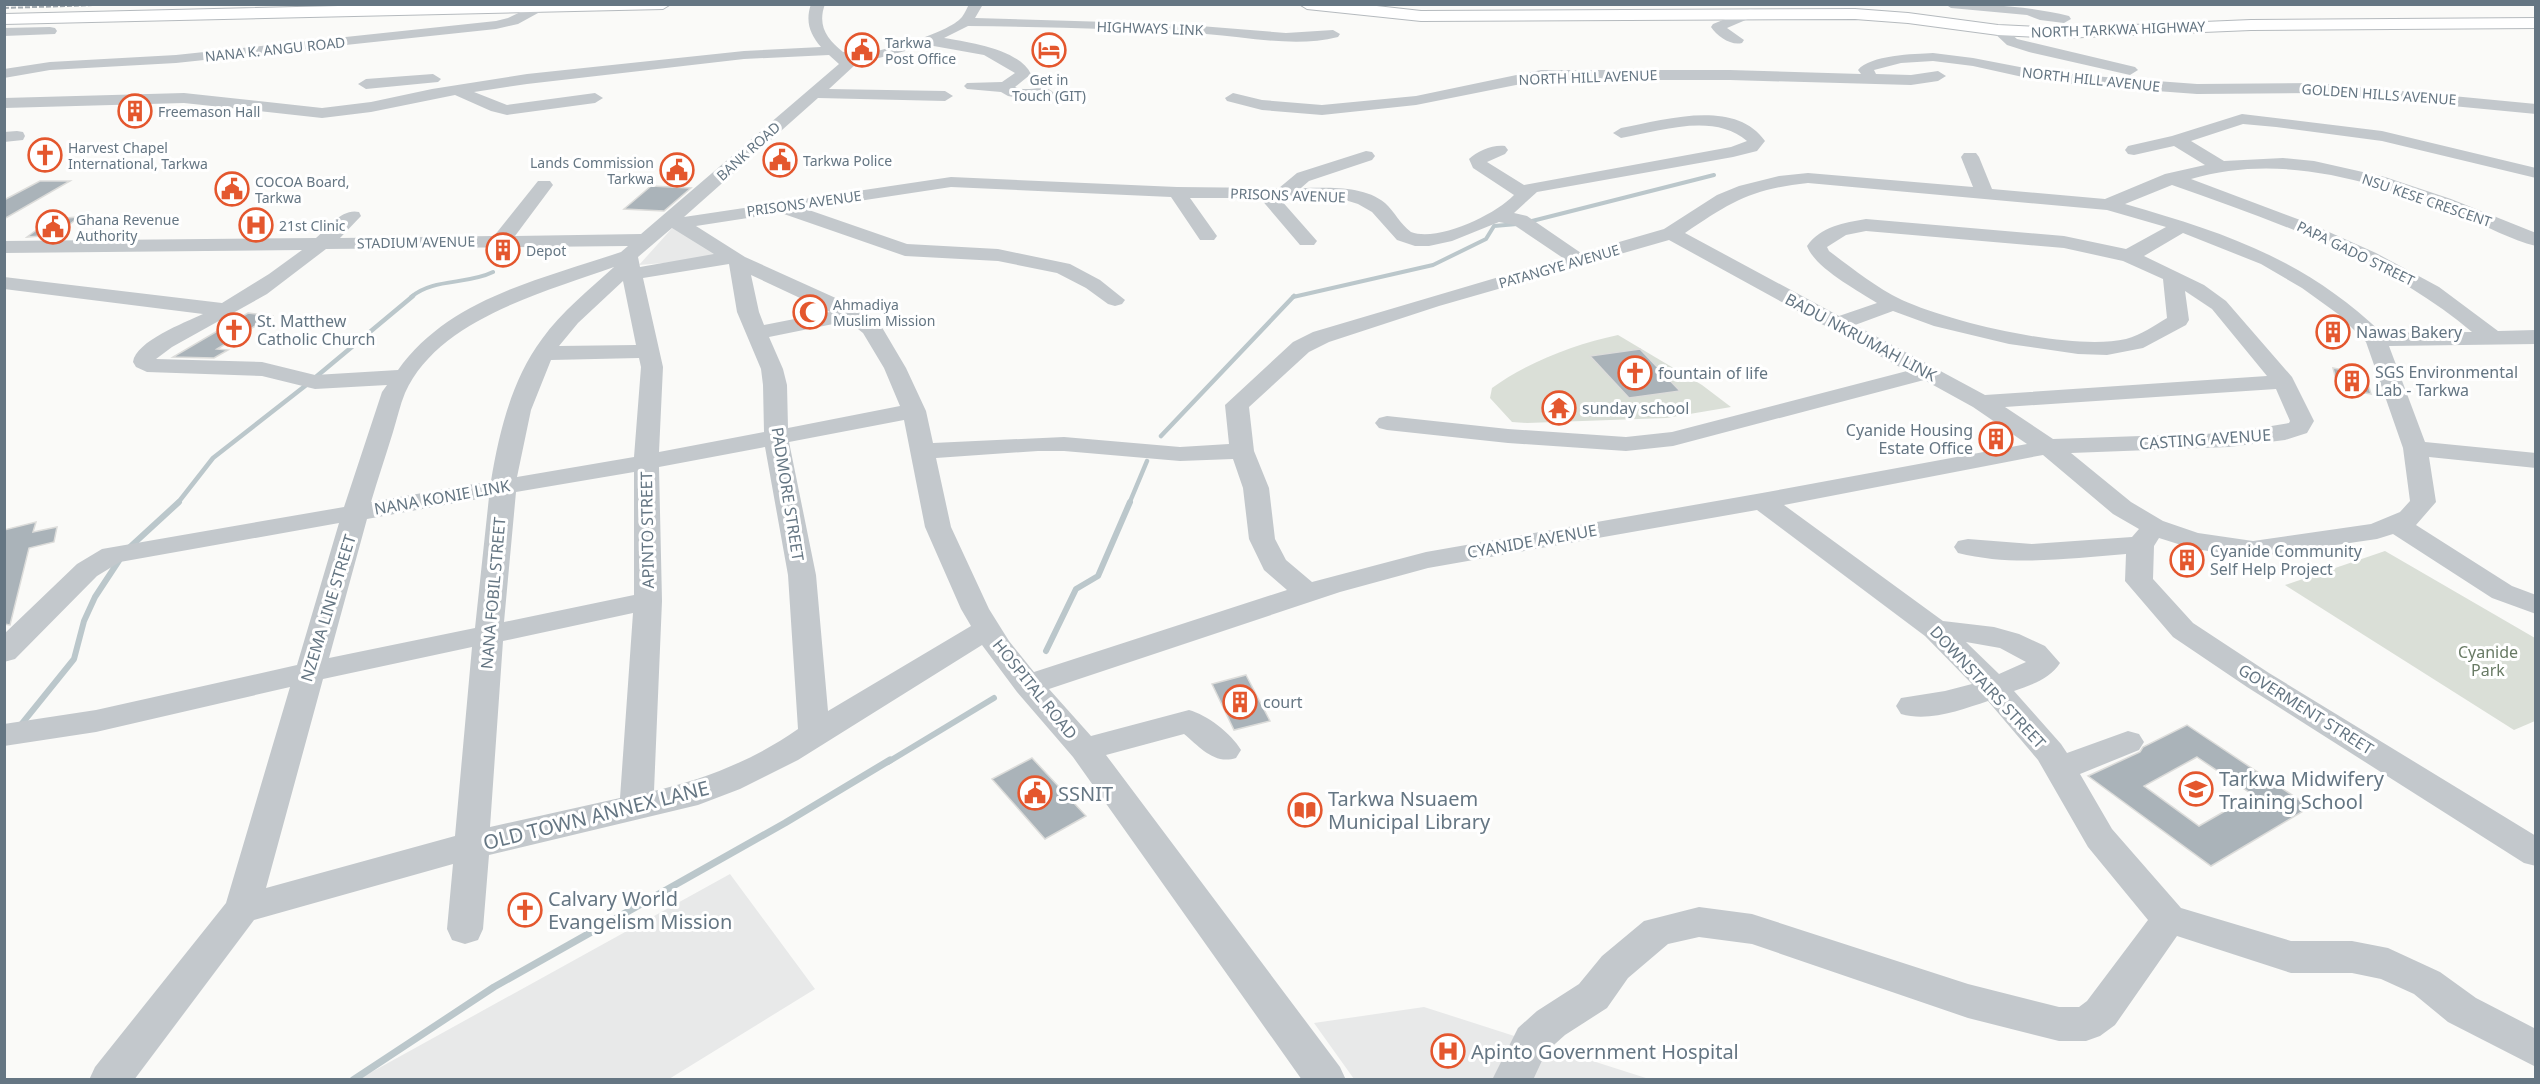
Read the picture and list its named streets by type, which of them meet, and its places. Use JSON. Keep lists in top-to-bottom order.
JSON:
{
  "streets": {
    "main road": ["NORTH TARKWA HIGHWAY"],
    "street": [
      "HIGHWAYS LINK",
      "NANA K. ANGU ROAD",
      "NORTH HILL AVENUE",
      "GOLDEN HILLS AVENUE",
      "BANK ROAD",
      "PRISONS AVENUE",
      "NSU KESE CRESCENT",
      "STADIUM AVENUE",
      "PAPA GADO STREET",
      "PATANGYE AVENUE",
      "BADU NKRUMAH LINK",
      "CASTING AVENUE",
      "PADMORE STREET",
      "NANA KONIE LINK",
      "APINTO STREET",
      "CYANIDE AVENUE",
      "NANA FOBIL STREET",
      "NZEMA LINE STREET",
      "DOWNSTAIRS STREET",
      "HOSPITAL ROAD",
      "GOVERMENT STREET",
      "OLD TOWN ANNEX LANE"
    ]
  },
  "crossings": [
    ["NORTH HILL AVENUE", "GOLDEN HILLS AVENUE"],
    ["BANK ROAD", "PRISONS AVENUE"],
    ["BANK ROAD", "STADIUM AVENUE"],
    ["BANK ROAD", "APINTO STREET"],
    ["BANK ROAD", "NANA FOBIL STREET"],
    ["BANK ROAD", "NZEMA LINE STREET"],
    ["BANK ROAD", "HOSPITAL ROAD"],
    ["PRISONS AVENUE", "HOSPITAL ROAD"],
    ["NSU KESE CRESCENT", "PAPA GADO STREET"],
    ["NSU KESE CRESCENT", "PATANGYE AVENUE"],
    ["STADIUM AVENUE", "APINTO STREET"],
    ["STADIUM AVENUE", "NANA FOBIL STREET"],
    ["STADIUM AVENUE", "NZEMA LINE STREET"],
    ["PATANGYE AVENUE", "BADU NKRUMAH LINK"],
    ["PATANGYE AVENUE", "CYANIDE AVENUE"],
    ["BADU NKRUMAH LINK", "CASTING AVENUE"],
    ["BADU NKRUMAH LINK", "CYANIDE AVENUE"],
    ["BADU NKRUMAH LINK", "GOVERMENT STREET"],
    ["CASTING AVENUE", "CYANIDE AVENUE"],
    ["PADMORE STREET", "NANA KONIE LINK"],
    ["PADMORE STREET", "HOSPITAL ROAD"],
    ["PADMORE STREET", "OLD TOWN ANNEX LANE"],
    ["NANA KONIE LINK", "APINTO STREET"],
    ["NANA KONIE LINK", "NANA FOBIL STREET"],
    ["NANA KONIE LINK", "NZEMA LINE STREET"],
    ["NANA KONIE LINK", "HOSPITAL ROAD"],
    ["APINTO STREET", "NANA FOBIL STREET"],
    ["APINTO STREET", "NZEMA LINE STREET"],
    ["APINTO STREET", "OLD TOWN ANNEX LANE"],
    ["CYANIDE AVENUE", "DOWNSTAIRS STREET"],
    ["CYANIDE AVENUE", "HOSPITAL ROAD"],
    ["NANA FOBIL STREET", "NZEMA LINE STREET"],
    ["NANA FOBIL STREET", "OLD TOWN ANNEX LANE"],
    ["NZEMA LINE STREET", "OLD TOWN ANNEX LANE"],
    ["HOSPITAL ROAD", "OLD TOWN ANNEX LANE"]
  ],
  "parks": ["Cyanide Park"],
  "places": {
    "public building": [
      "Tarkwa Post Office",
      "Tarkwa Police",
      "Lands Commission Tarkwa",
      "COCOA Board, Tarkwa",
      "Ghana Revenue Authority",
      "SSNIT"
    ],
    "hotel": ["Get in Touch (GIT)"],
    "building": [
      "Freemason Hall",
      "Depot",
      "Nawas Bakery",
      "SGS Environmental Lab - Tarkwa",
      "Cyanide Housing Estate Office",
      "Cyanide Community Self Help Project",
      "court"
    ],
    "church": [
      "Harvest Chapel International, Tarkwa",
      "St. Matthew Catholic Church",
      "fountain of life",
      "Calvary World Evangelism Mission"
    ],
    "hospital": ["21st Clinic", "Apinto Government Hospital"],
    "mosque": ["Ahmadiya Muslim Mission"],
    "temple": ["sunday school"],
    "school or university": ["Tarkwa Midwifery Training School"],
    "library": ["Tarkwa Nsuaem Municipal Library"]
  }
}
